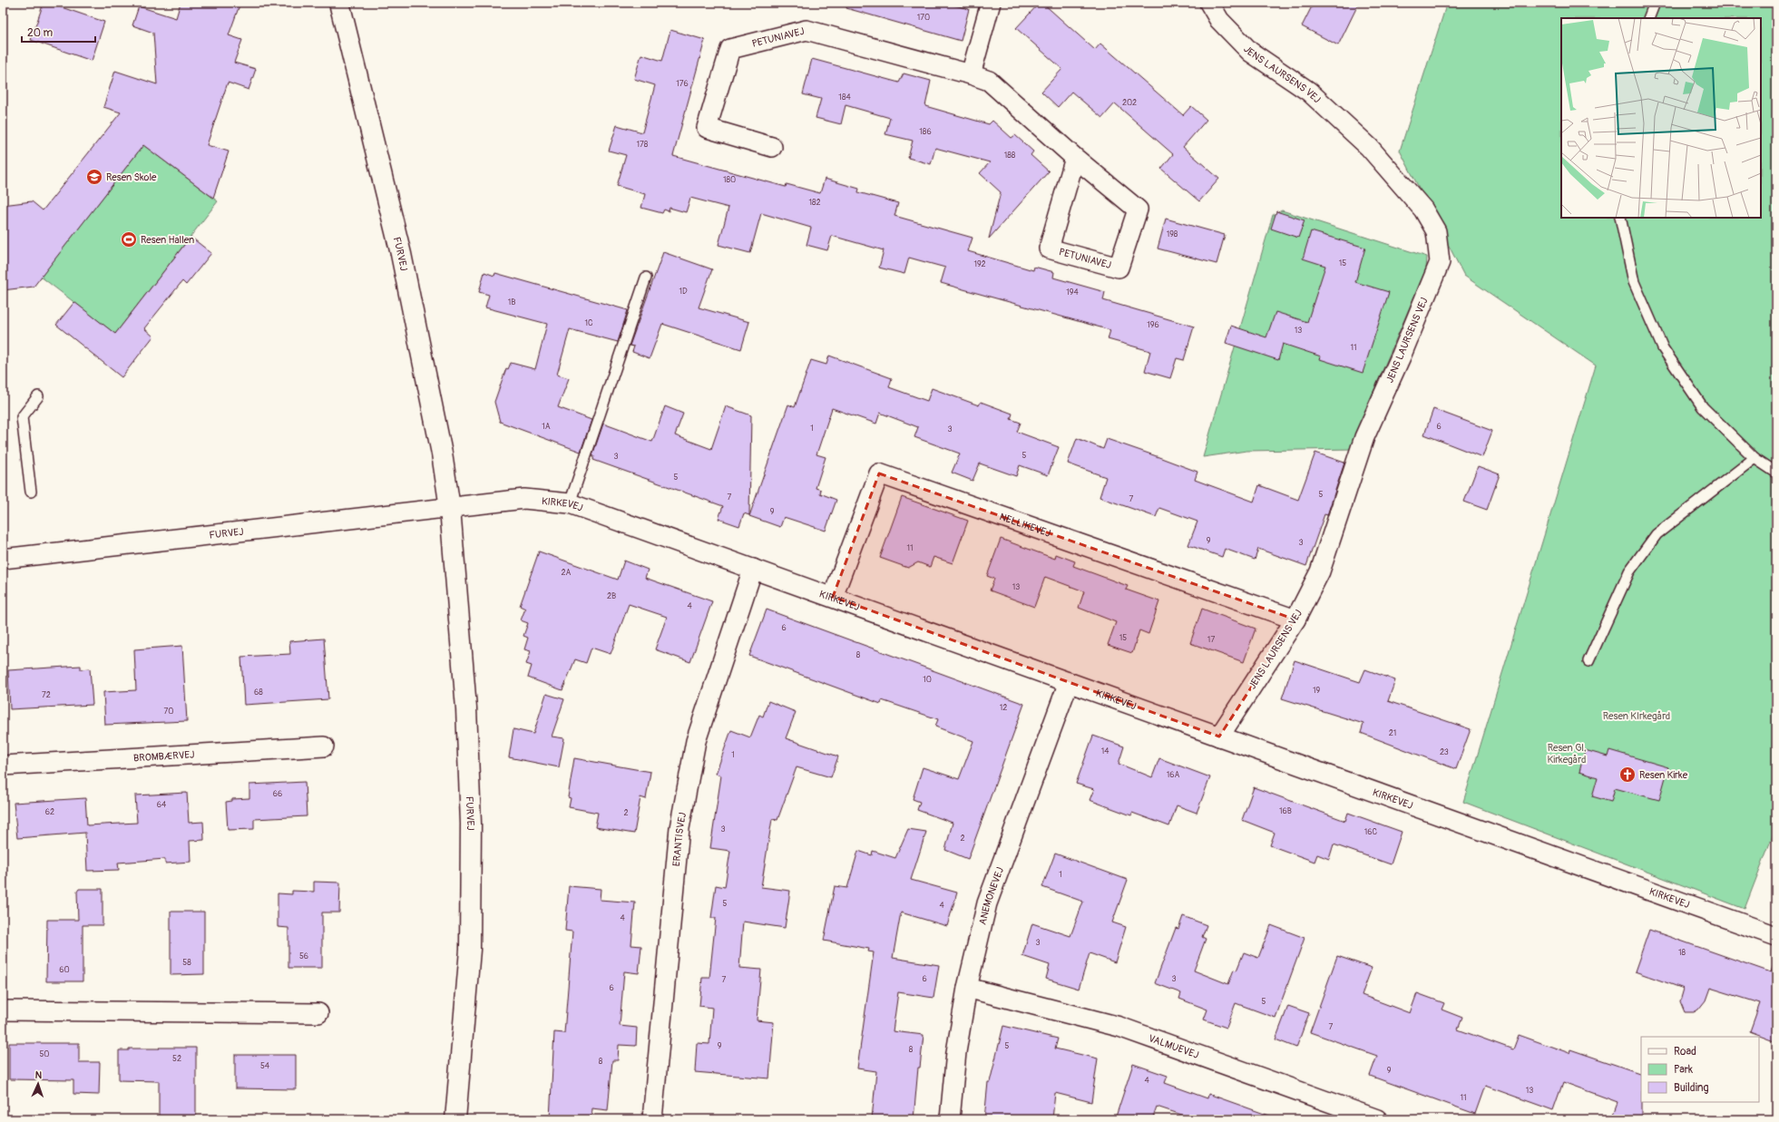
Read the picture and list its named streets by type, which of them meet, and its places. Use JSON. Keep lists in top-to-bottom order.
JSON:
{
  "streets": {
    "main road": ["FURVEJ"],
    "street": [
      "PETUNIAVEJ",
      "JENS LAURSENS VEJ",
      "KIRKEVEJ",
      "NELLIKEVEJ",
      "BROMBÆRVEJ",
      "ERANTISVEJ",
      "ANEMONEVEJ",
      "VALMUEVEJ"
    ]
  },
  "crossings": [
    ["JENS LAURSENS VEJ", "KIRKEVEJ"],
    ["JENS LAURSENS VEJ", "NELLIKEVEJ"],
    ["FURVEJ", "KIRKEVEJ"],
    ["KIRKEVEJ", "NELLIKEVEJ"],
    ["KIRKEVEJ", "ERANTISVEJ"],
    ["KIRKEVEJ", "ANEMONEVEJ"],
    ["ANEMONEVEJ", "VALMUEVEJ"]
  ],
  "parks": ["Resen KIrkegård", "Resen Gl. Kirkegård"],
  "places": {
    "school or university": ["Resen Skole"],
    "sports": ["Resen Hallen"],
    "church": ["Resen Kirke"]
  },
  "house_numbers": [
    "170",
    "176",
    "184",
    "202",
    "186",
    "178",
    "188",
    "180",
    "182",
    "198",
    "15",
    "192",
    "1D",
    "194",
    "1B",
    "1C",
    "196",
    "13",
    "11",
    "1A",
    "6",
    "1",
    "3",
    "5",
    "3",
    "5",
    "5",
    "7",
    "7",
    "9",
    "9",
    "3",
    "11",
    "2A",
    "13",
    "2B",
    "4",
    "6",
    "15",
    "17",
    "8",
    "10",
    "19",
    "68",
    "72",
    "12",
    "70",
    "21",
    "14",
    "23",
    "1",
    "16A",
    "66",
    "64",
    "16B",
    "62",
    "2",
    "3",
    "16C",
    "2",
    "1",
    "5",
    "4",
    "4",
    "3",
    "18",
    "56",
    "58",
    "60",
    "6",
    "3",
    "7",
    "6",
    "5",
    "7",
    "9",
    "5",
    "8",
    "50",
    "52",
    "8",
    "54",
    "9",
    "4",
    "13",
    "11"
  ],
  "legend": ["Road", "Park", "Building"],
  "scale_bar": "20 m",
  "north": "top"
}
